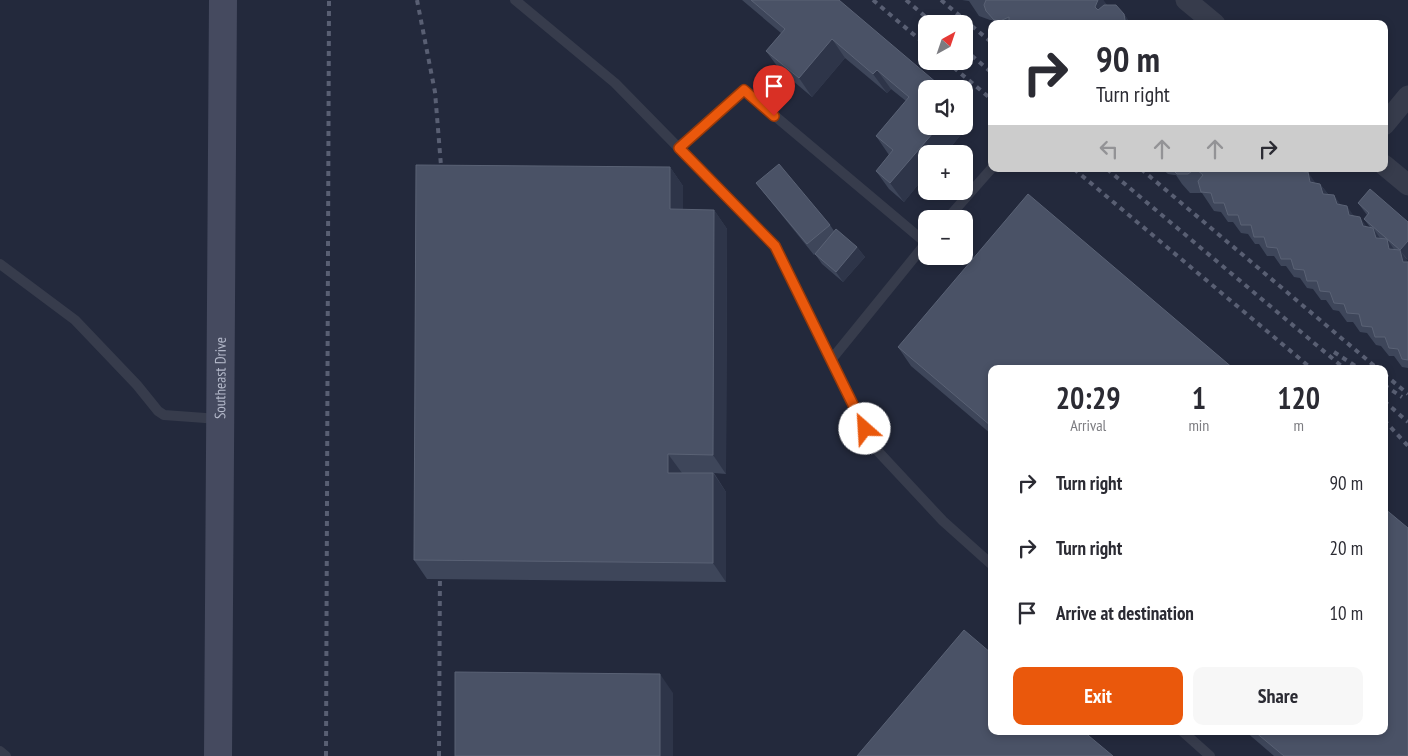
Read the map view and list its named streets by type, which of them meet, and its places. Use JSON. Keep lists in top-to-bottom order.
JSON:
{
  "streets": {
    "main road": ["Southeast Drive"]
  },
  "north": "top right",
  "page": {
    "map_buttons": ["+", "−"],
    "turn": ["90 m", "Turn right"],
    "eta": [
      "20:29",
      "Arrival",
      "1",
      "min",
      "120",
      "m"
    ],
    "list": [
      {
        "name": "Turn right",
        "value": "90 m"
      },
      {
        "name": "Turn right",
        "value": "20 m"
      },
      {
        "name": "Arrive at destination",
        "value": "10 m"
      }
    ],
    "buttons": ["Exit", "Share"]
  }
}
